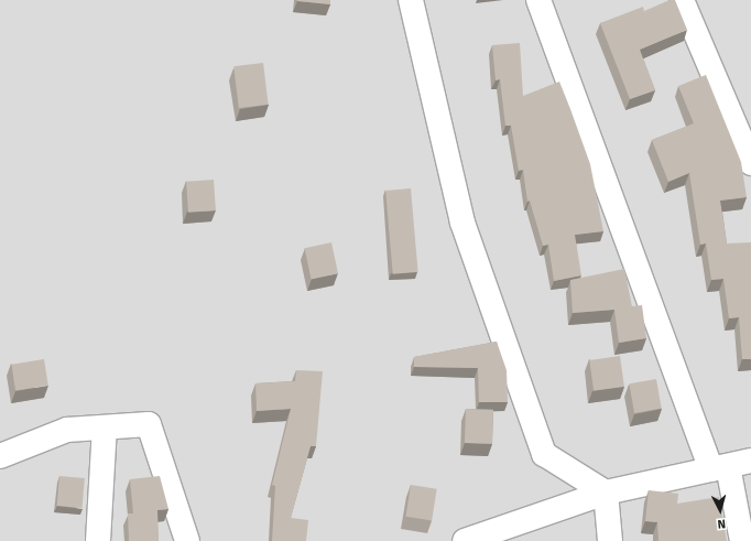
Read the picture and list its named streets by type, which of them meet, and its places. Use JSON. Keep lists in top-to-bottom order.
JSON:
{
  "north": "bottom"
}
